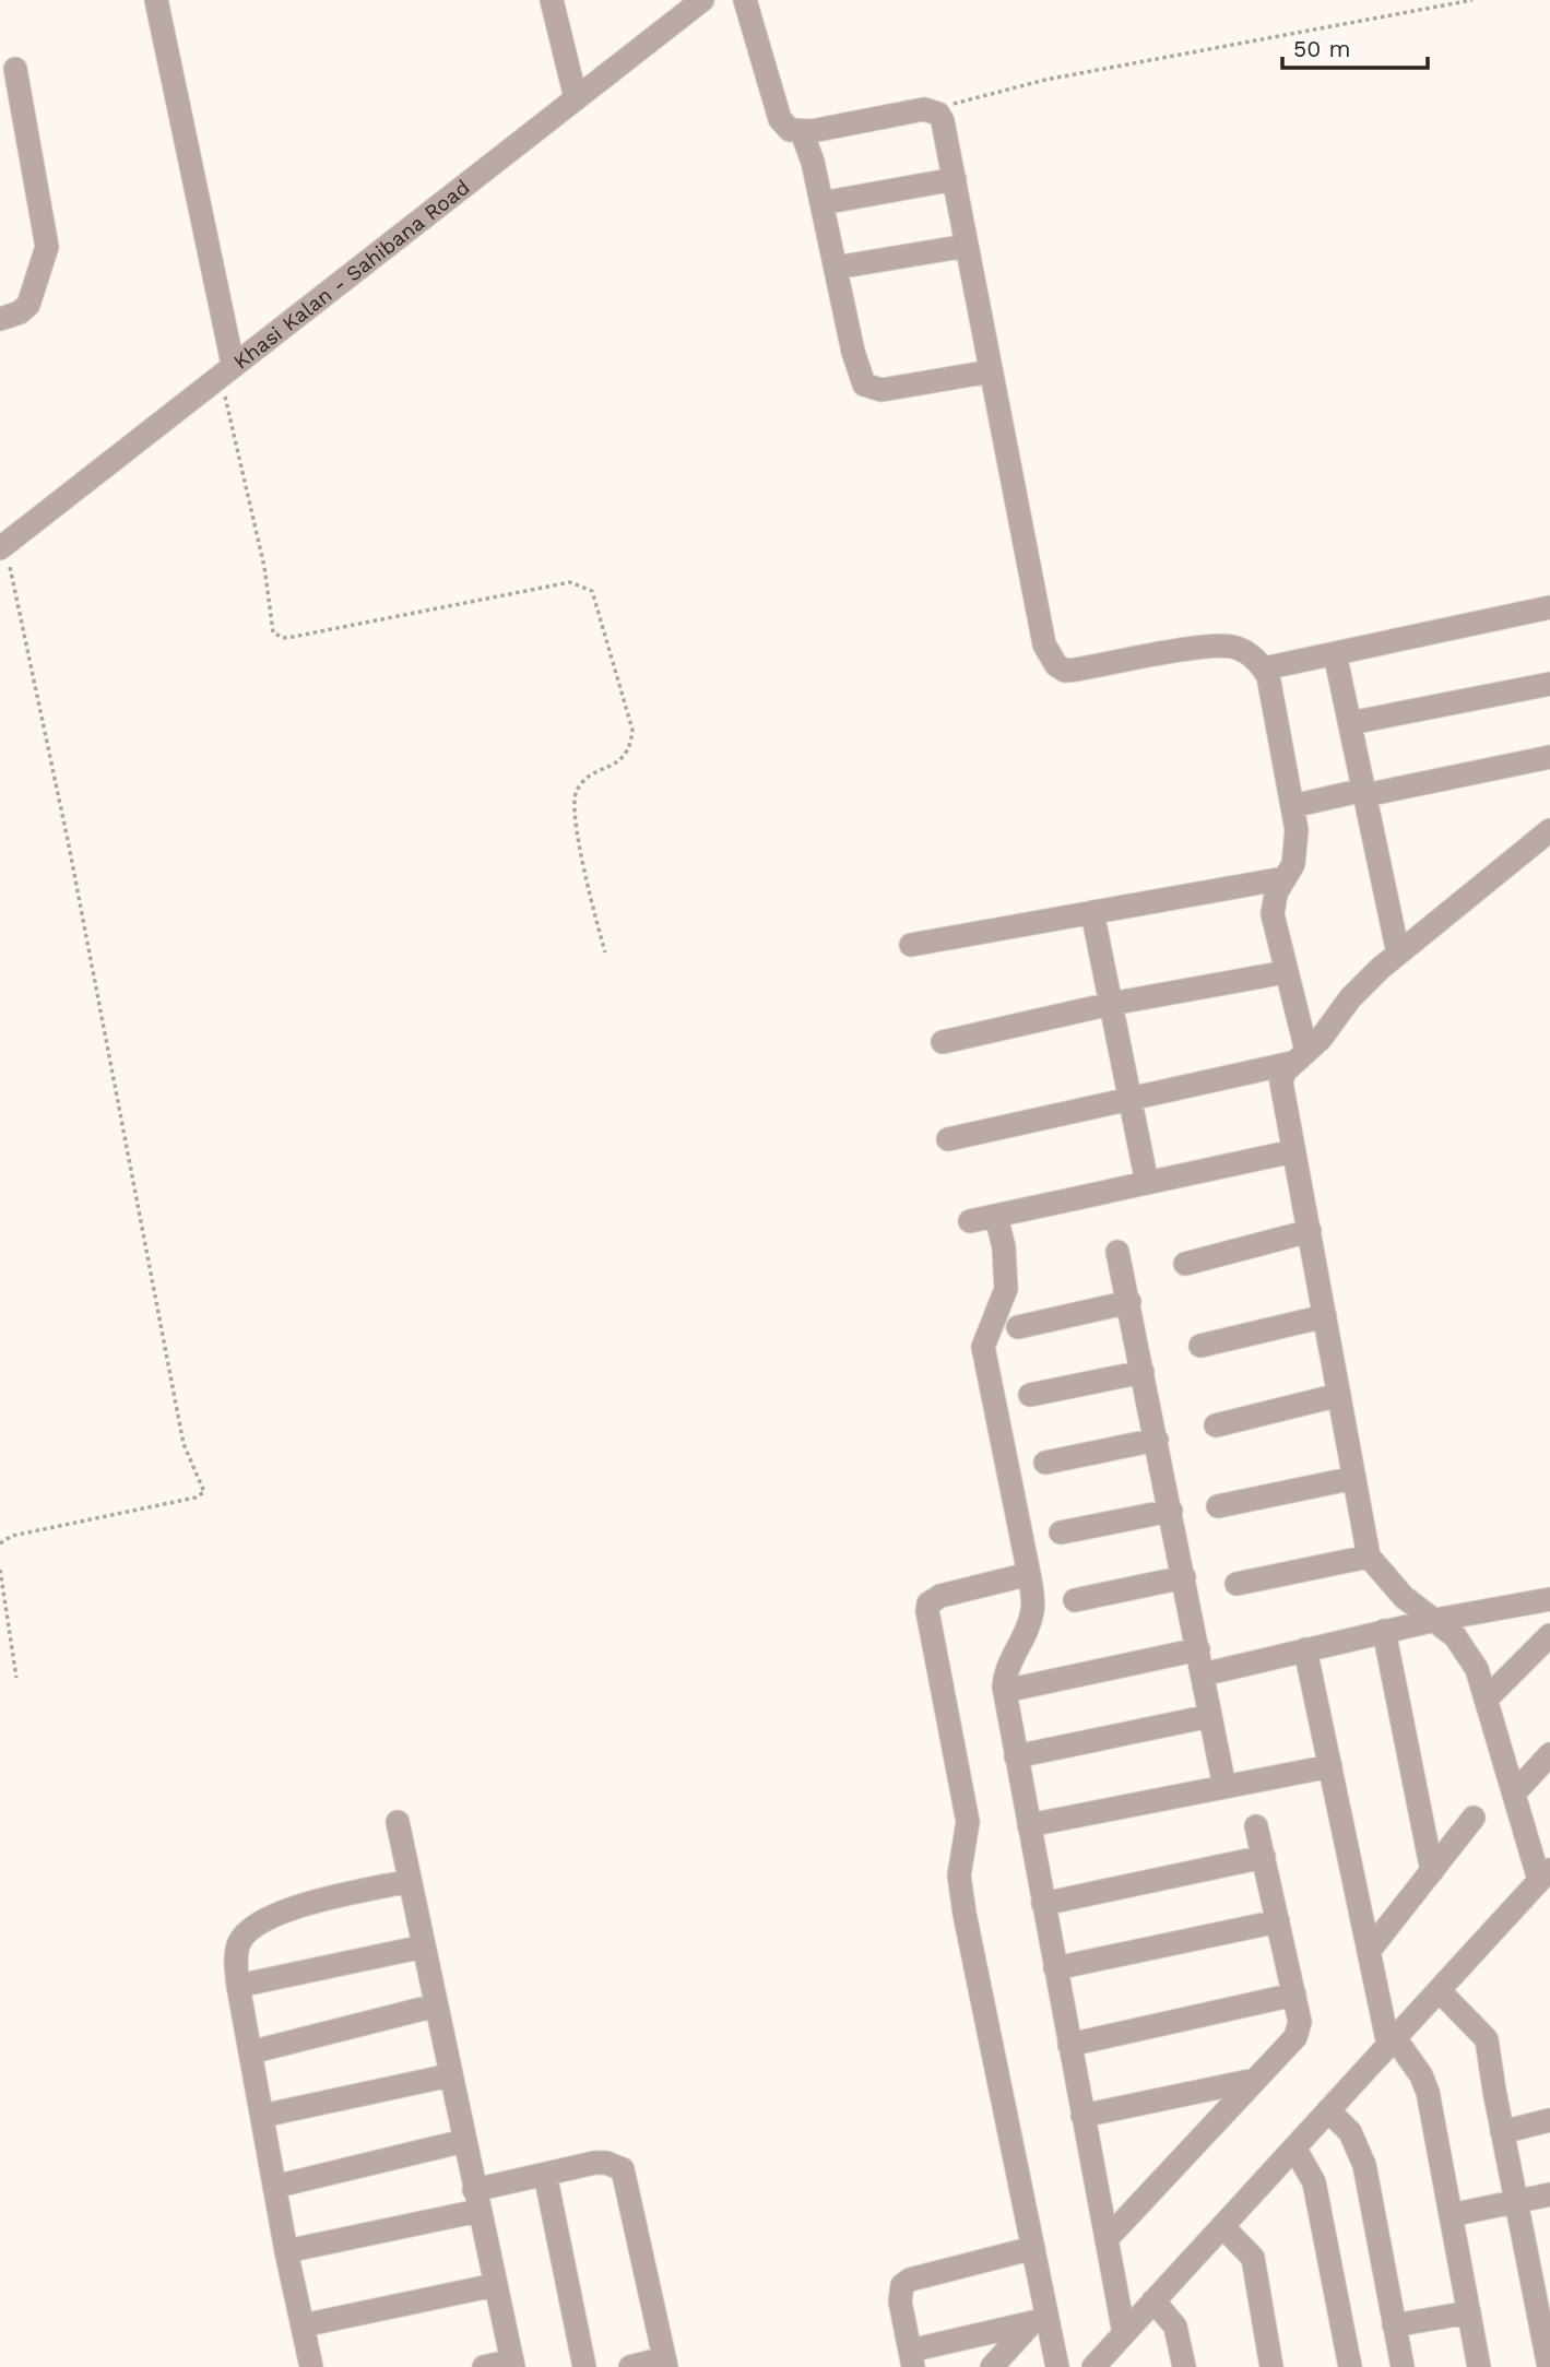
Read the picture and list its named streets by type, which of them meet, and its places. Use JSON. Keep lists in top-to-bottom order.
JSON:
{
  "streets": {
    "street": ["Khasi Kalan - Sahibana Road"]
  },
  "scale_bar": "50 m"
}
